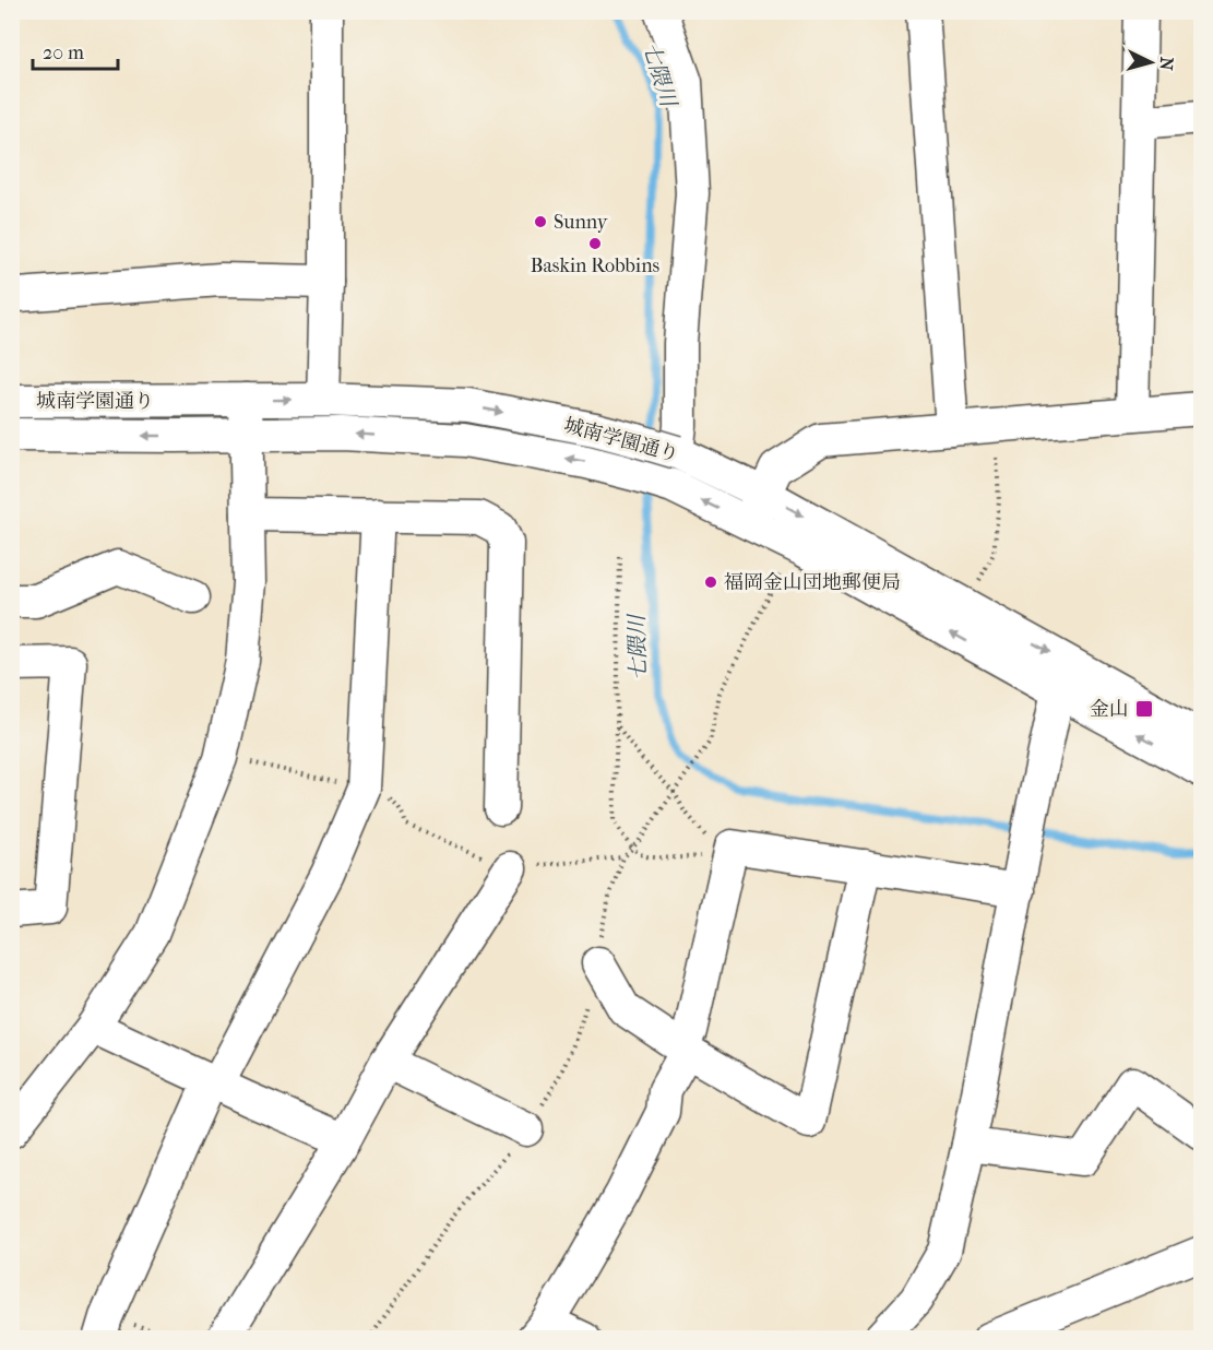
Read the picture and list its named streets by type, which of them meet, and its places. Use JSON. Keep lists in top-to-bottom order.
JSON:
{
  "streets": {
    "street": ["城南学園通り"]
  },
  "water": ["七隈川"],
  "places": {
    "other": ["Sunny", "Baskin Robbins", "福岡金山団地郵便局"],
    "transit": ["金山"]
  },
  "scale_bar": "20 m",
  "north": "right"
}
